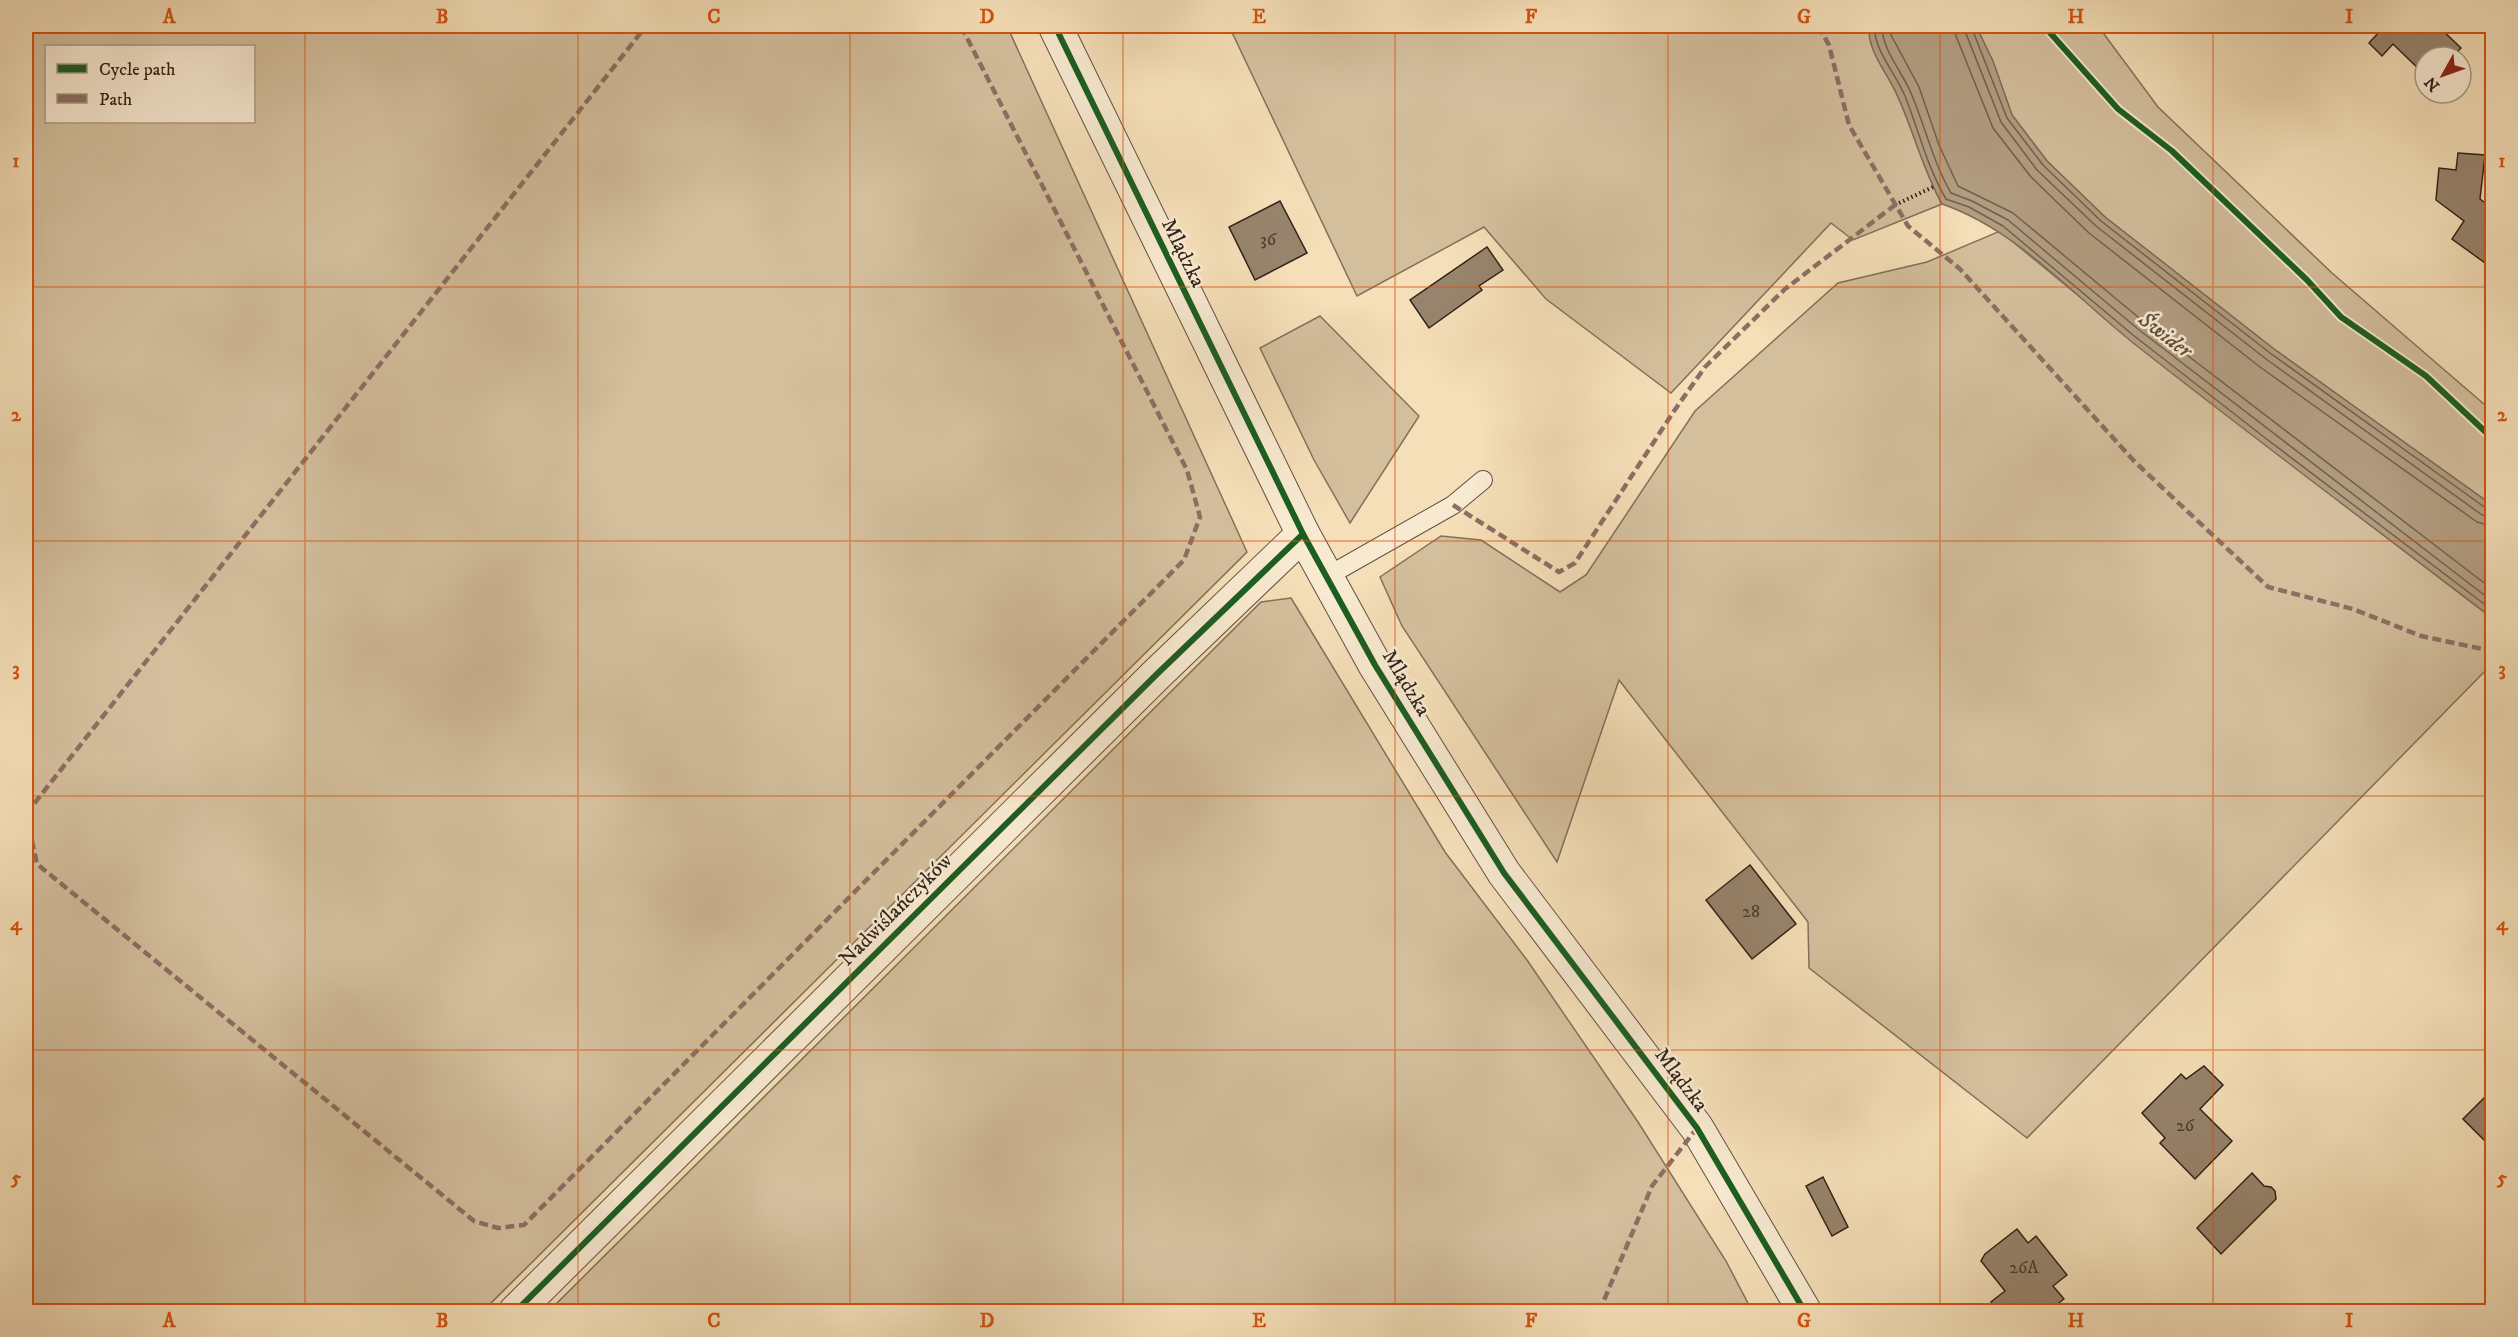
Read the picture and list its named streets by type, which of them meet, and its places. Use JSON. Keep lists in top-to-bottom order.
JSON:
{
  "streets": {
    "street": ["Mlądzka", "Nadwiślańczyków"]
  },
  "crossings": [
    ["Mlądzka", "Nadwiślańczyków"]
  ],
  "water": ["Świder"],
  "house_numbers": [
    "36",
    "28",
    "26",
    "26A"
  ],
  "legend": ["Cycle path", "Path"],
  "north": "bottom left",
  "grid": {
    "columns": [
      "A",
      "B",
      "C",
      "D",
      "E",
      "F",
      "G",
      "H",
      "I"
    ],
    "rows": [
      "1",
      "2",
      "3",
      "4",
      "5"
    ]
  }
}
